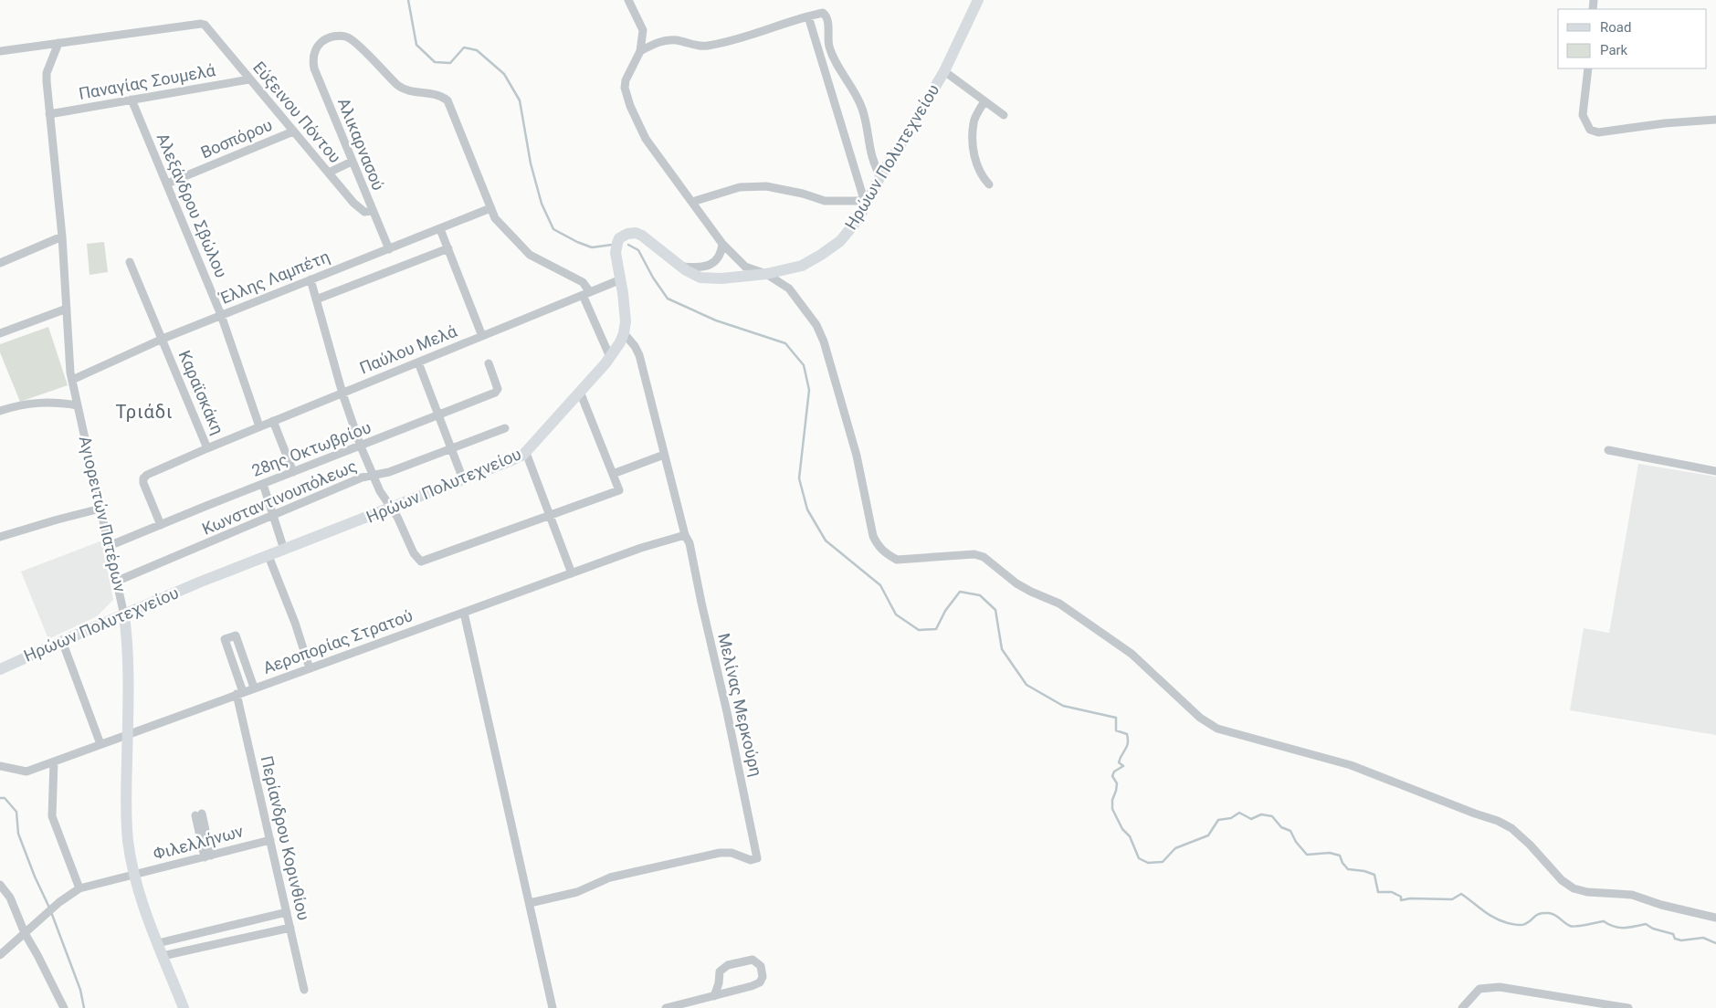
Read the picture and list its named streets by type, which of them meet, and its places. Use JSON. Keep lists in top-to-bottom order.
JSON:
{
  "streets": {
    "street": [
      "Παναγίας Σουμελά",
      "Εύξεινου Πόντου",
      "Βοσπόρου",
      "Αλικαρνασού",
      "Ηρώων Πολυτεχνείου",
      "Αλεξάνδρου Σβώλου",
      "Έλλης Λαμπέτη",
      "Παύλου Μελά",
      "Καραϊσκάκη",
      "28ης Οκτωβρίου",
      "Κωνσταντινουπόλεως",
      "Αγιορειτών Πατέρων",
      "Αεροπορίας Στρατού",
      "Μελίνας Μερκούρη",
      "Περίανδρου Κορινθίου",
      "Φιλελλήνων"
    ]
  },
  "crossings": [
    ["Παναγίας Σουμελά", "Εύξεινου Πόντου"],
    ["Παναγίας Σουμελά", "Αλεξάνδρου Σβώλου"],
    ["Παναγίας Σουμελά", "Αγιορειτών Πατέρων"],
    ["Εύξεινου Πόντου", "Βοσπόρου"],
    ["Εύξεινου Πόντου", "Αλικαρνασού"],
    ["Εύξεινου Πόντου", "Αγιορειτών Πατέρων"],
    ["Βοσπόρου", "Αλεξάνδρου Σβώλου"],
    ["Αλικαρνασού", "Έλλης Λαμπέτη"],
    ["Ηρώων Πολυτεχνείου", "Παύλου Μελά"],
    ["Ηρώων Πολυτεχνείου", "Αγιορειτών Πατέρων"],
    ["Ηρώων Πολυτεχνείου", "Μελίνας Μερκούρη"],
    ["Αλεξάνδρου Σβώλου", "Έλλης Λαμπέτη"],
    ["Αλεξάνδρου Σβώλου", "Παύλου Μελά"],
    ["Έλλης Λαμπέτη", "Καραϊσκάκη"],
    ["Έλλης Λαμπέτη", "Αγιορειτών Πατέρων"],
    ["Παύλου Μελά", "Καραϊσκάκη"],
    ["Καραϊσκάκη", "28ης Οκτωβρίου"],
    ["28ης Οκτωβρίου", "Αγιορειτών Πατέρων"],
    ["Κωνσταντινουπόλεως", "Αγιορειτών Πατέρων"],
    ["Αγιορειτών Πατέρων", "Αεροπορίας Στρατού"],
    ["Αγιορειτών Πατέρων", "Φιλελλήνων"],
    ["Αεροπορίας Στρατού", "Μελίνας Μερκούρη"],
    ["Αεροπορίας Στρατού", "Περίανδρου Κορινθίου"],
    ["Περίανδρου Κορινθίου", "Φιλελλήνων"]
  ],
  "districts": ["Τριάδι"],
  "legend": ["Road", "Park"]
}
